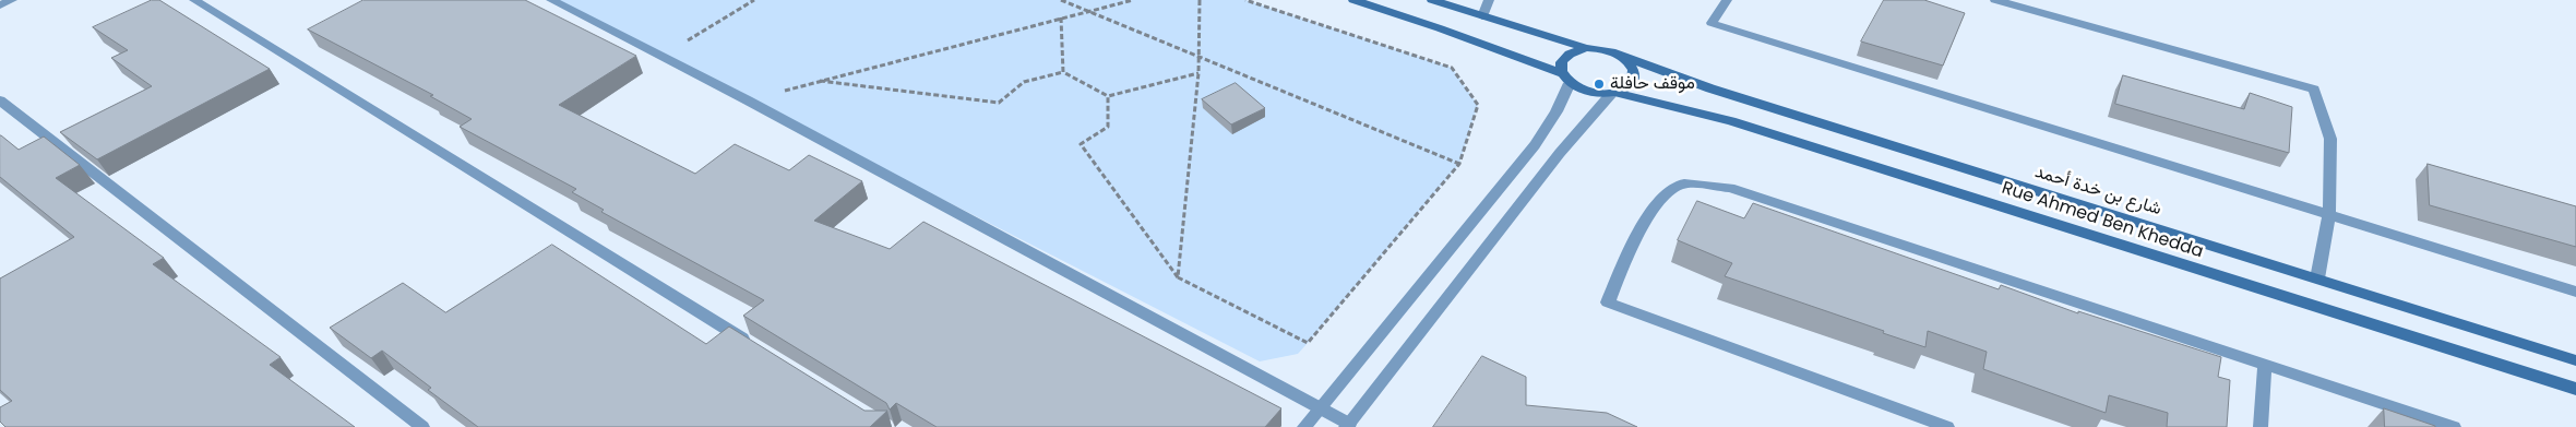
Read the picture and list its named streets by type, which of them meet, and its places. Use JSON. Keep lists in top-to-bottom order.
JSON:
{
  "streets": {
    "main road": ["شارع بن خدة أحمد", "Rue Ahmed Ben Khedda"]
  },
  "crossings": [
    ["شارع بن خدة أحمد", "Rue Ahmed Ben Khedda"]
  ],
  "places": ["موقف حافلة"]
}
